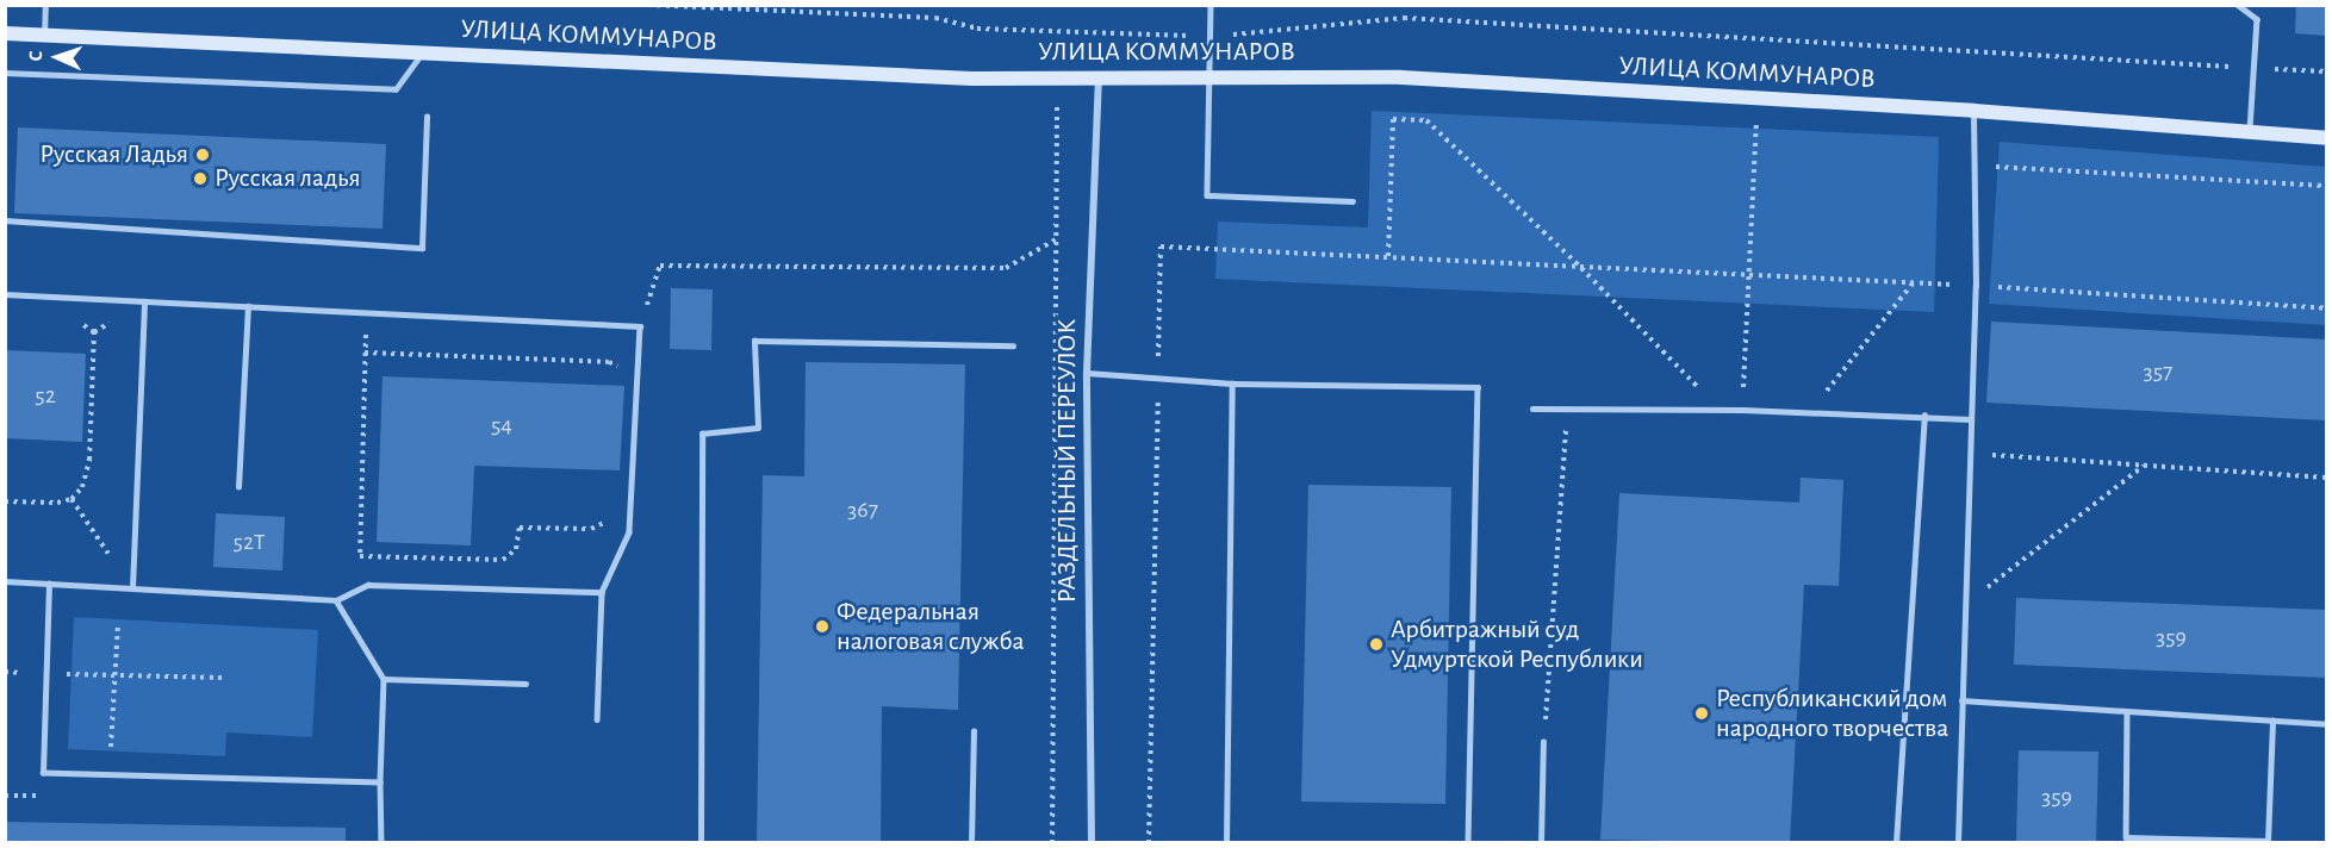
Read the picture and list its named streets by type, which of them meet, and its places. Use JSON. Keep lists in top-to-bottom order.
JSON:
{
  "streets": {
    "street": ["УЛИЦА КОММУНАРОВ", "РАЗДЕЛЬНЫЙ ПЕРЕУЛОК"]
  },
  "crossings": [
    ["УЛИЦА КОММУНАРОВ", "РАЗДЕЛЬНЫЙ ПЕРЕУЛОК"]
  ],
  "places": [
    "Русская Ладья",
    "Русская ладья",
    "Федеральная налоговая служба",
    "Арбитражный суд Удмуртской Республики",
    "Республиканский дом народного творчества"
  ],
  "house_numbers": [
    "357",
    "52",
    "54",
    "367",
    "52Т",
    "359",
    "359"
  ],
  "north": "left"
}
